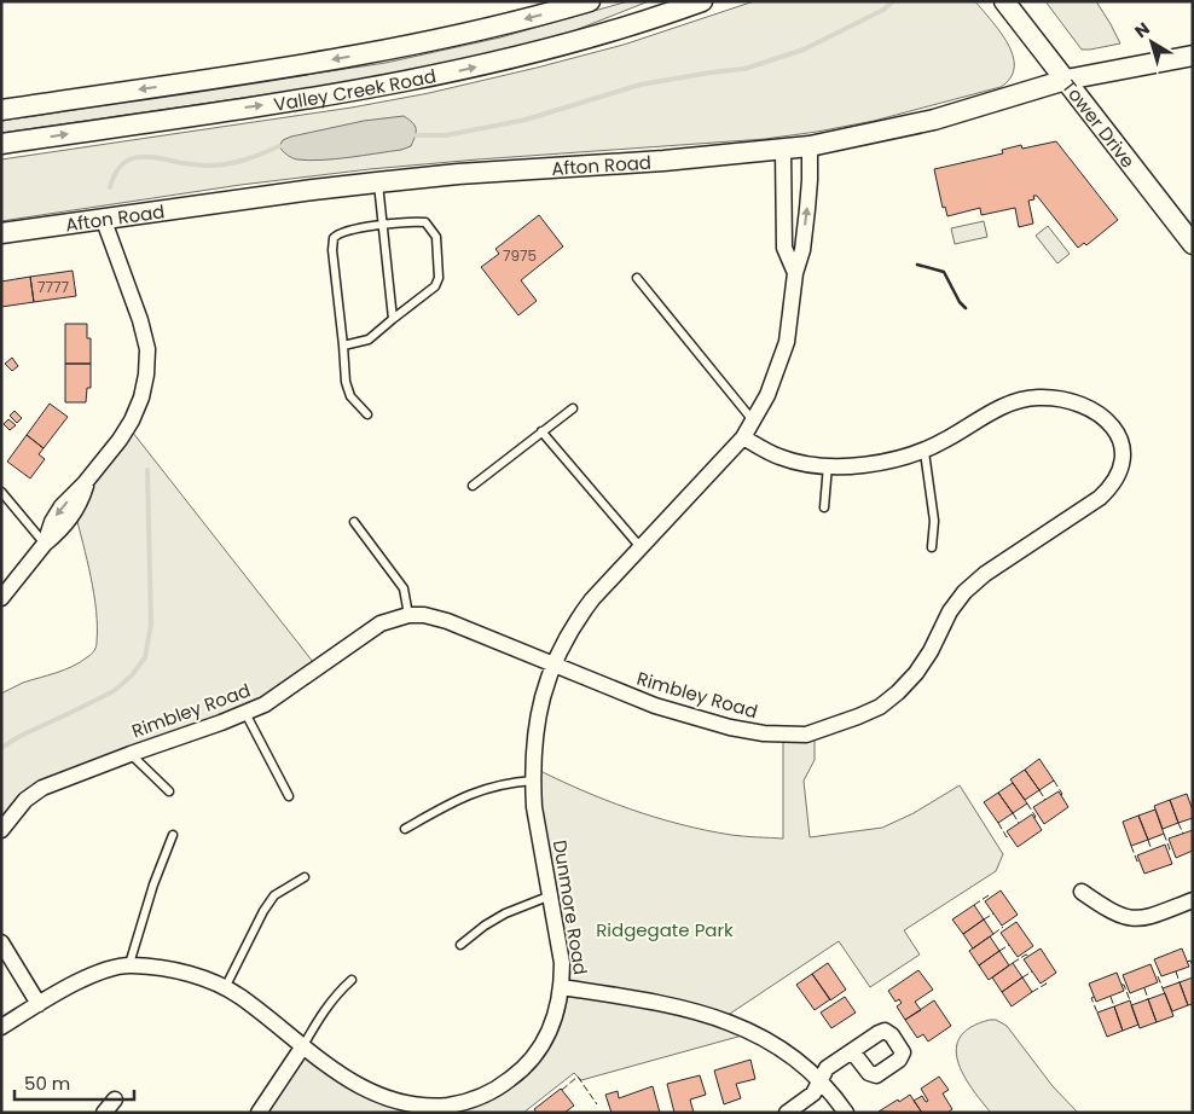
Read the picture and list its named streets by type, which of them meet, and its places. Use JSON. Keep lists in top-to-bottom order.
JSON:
{
  "streets": {
    "street": [
      "Valley Creek Road",
      "Tower Drive",
      "Afton Road",
      "Rimbley Road",
      "Dunmore Road"
    ]
  },
  "crossings": [
    ["Tower Drive", "Afton Road"],
    ["Afton Road", "Dunmore Road"],
    ["Rimbley Road", "Dunmore Road"]
  ],
  "parks": ["Ridgegate Park"],
  "house_numbers": ["7975", "7777"],
  "scale_bar": "50 m",
  "north": "top left"
}
